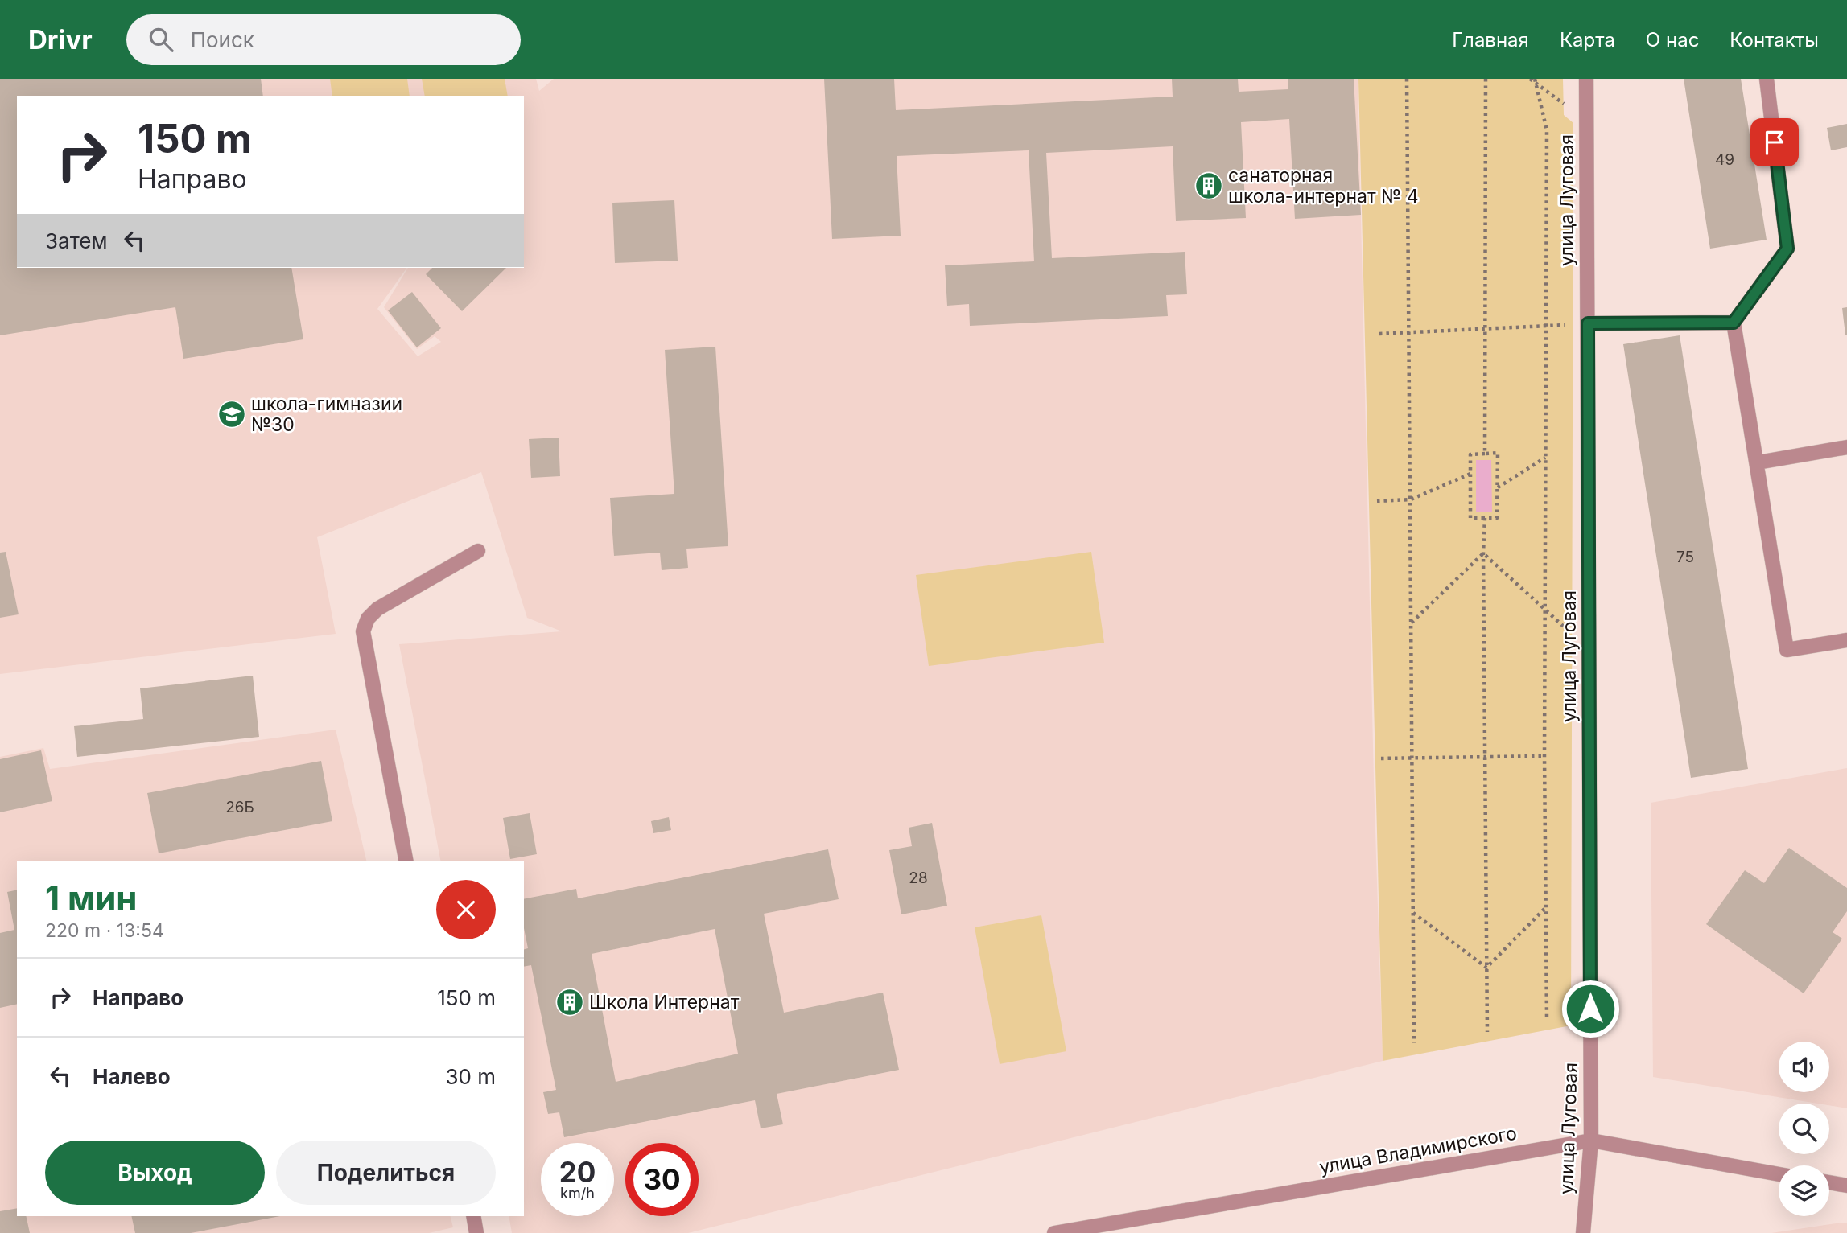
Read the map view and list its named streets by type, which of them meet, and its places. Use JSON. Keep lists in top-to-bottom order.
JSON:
{
  "streets": {
    "street": ["улица Луговая", "улица Владимирского"]
  },
  "crossings": [
    ["улица Луговая", "улица Владимирского"]
  ],
  "places": {
    "building": ["санаторная школа-интернат № 4", "Школа Интернат"],
    "school or university": ["школа-гимназии №30"]
  },
  "house_numbers": [
    "49",
    "75",
    "26Б",
    "28"
  ],
  "page": {
    "header": "Drivr",
    "search": "Поиск",
    "nav": [
      "Главная",
      "Карта",
      "О нас",
      "Контакты"
    ],
    "turn": ["150 m", "Направо"],
    "then": "Затем",
    "heading": ["1 мин", "220 m · 13:54"],
    "list": [
      {
        "name": "Направо",
        "value": "150 m"
      },
      {
        "name": "Налево",
        "value": "30 m"
      }
    ],
    "buttons": ["Выход", "Поделиться"],
    "speed": "20 km/h",
    "limit": "30"
  }
}
